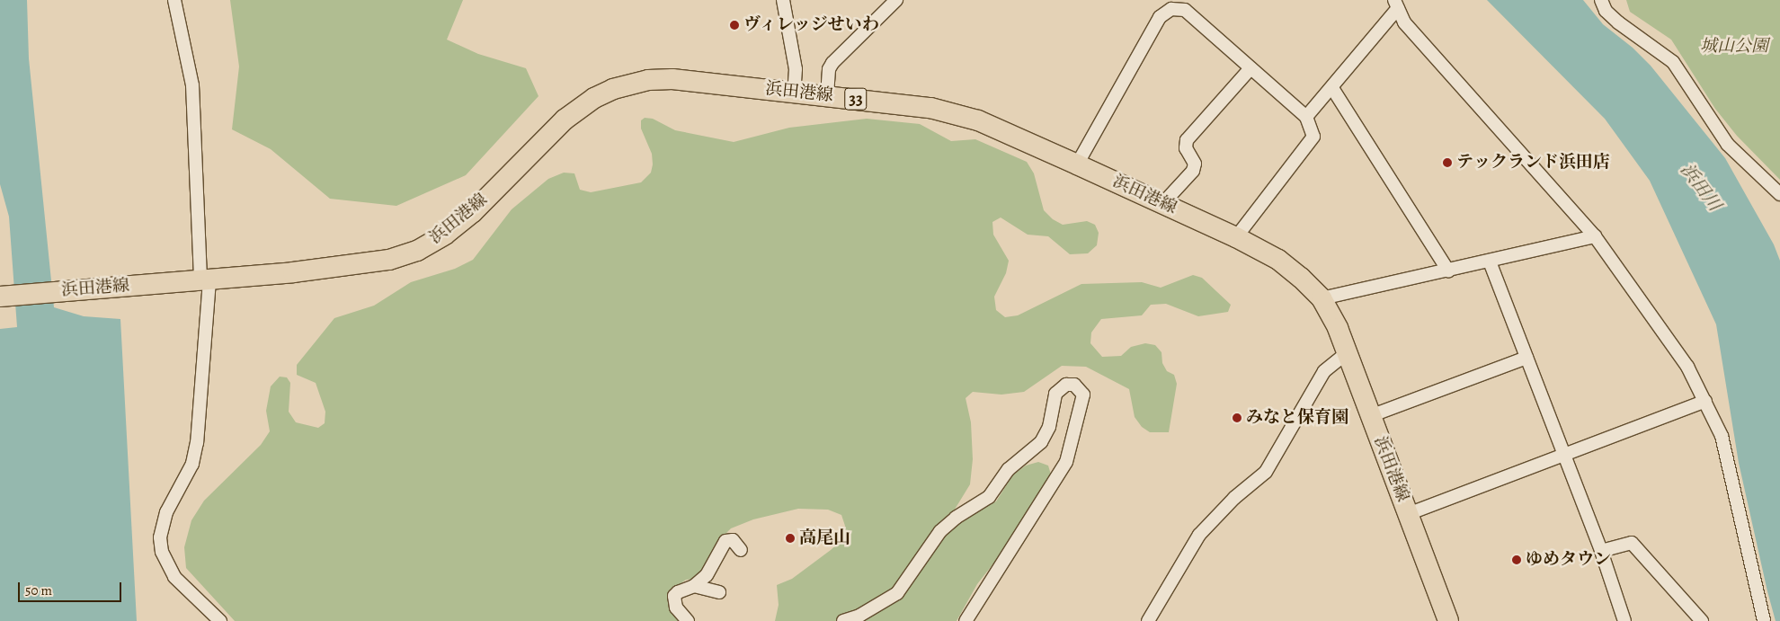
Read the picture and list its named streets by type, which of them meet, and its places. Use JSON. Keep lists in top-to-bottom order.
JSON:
{
  "streets": {
    "main road": ["浜田港線", "33"]
  },
  "water": ["浜田川"],
  "parks": ["城山公園"],
  "places": [
    "ヴィレッジせいわ",
    "テックランド浜田店",
    "みなと保育園",
    "高尾山",
    "ゆめタウン"
  ],
  "scale_bar": "50 m"
}
